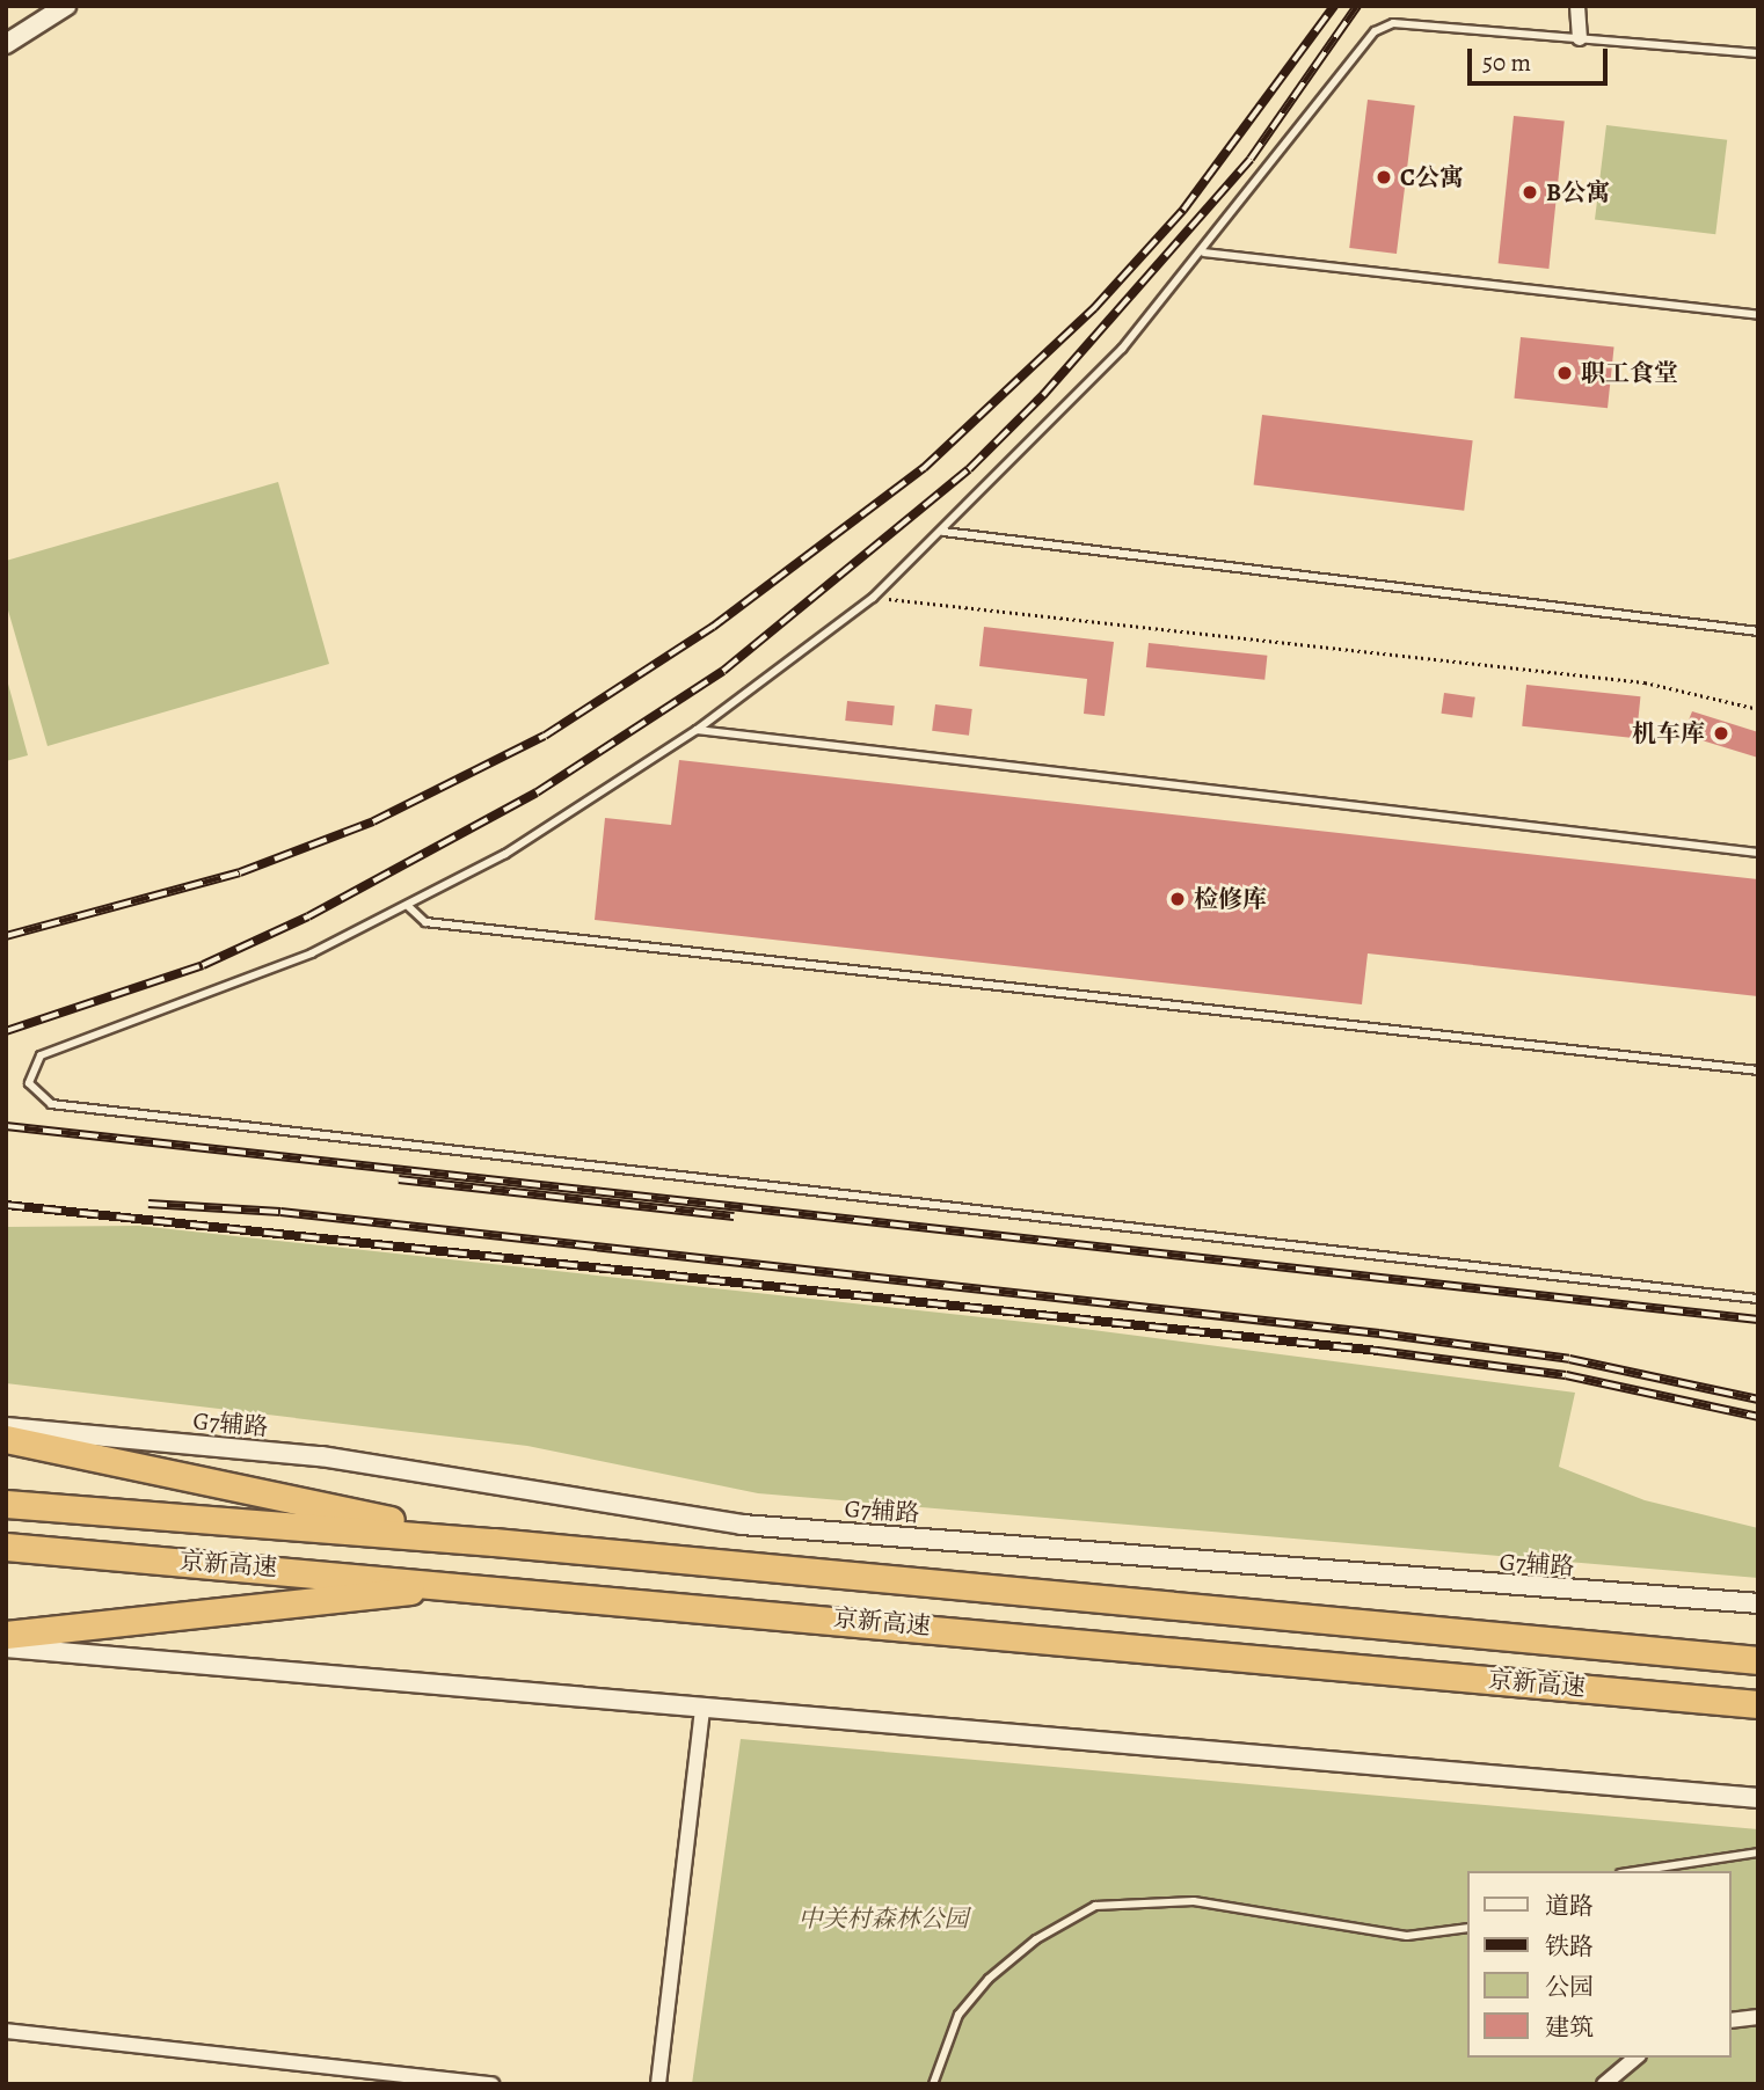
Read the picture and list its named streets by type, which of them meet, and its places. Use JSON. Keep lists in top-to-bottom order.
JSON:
{
  "streets": {
    "highway": ["京新高速"],
    "street": ["G7辅路"]
  },
  "parks": ["中关村森林公园"],
  "places": [
    "C公寓",
    "B公寓",
    "职工食堂",
    "机车库",
    "检修库"
  ],
  "legend": [
    "道路",
    "铁路",
    "公园",
    "建筑"
  ],
  "scale_bar": "50 m"
}
